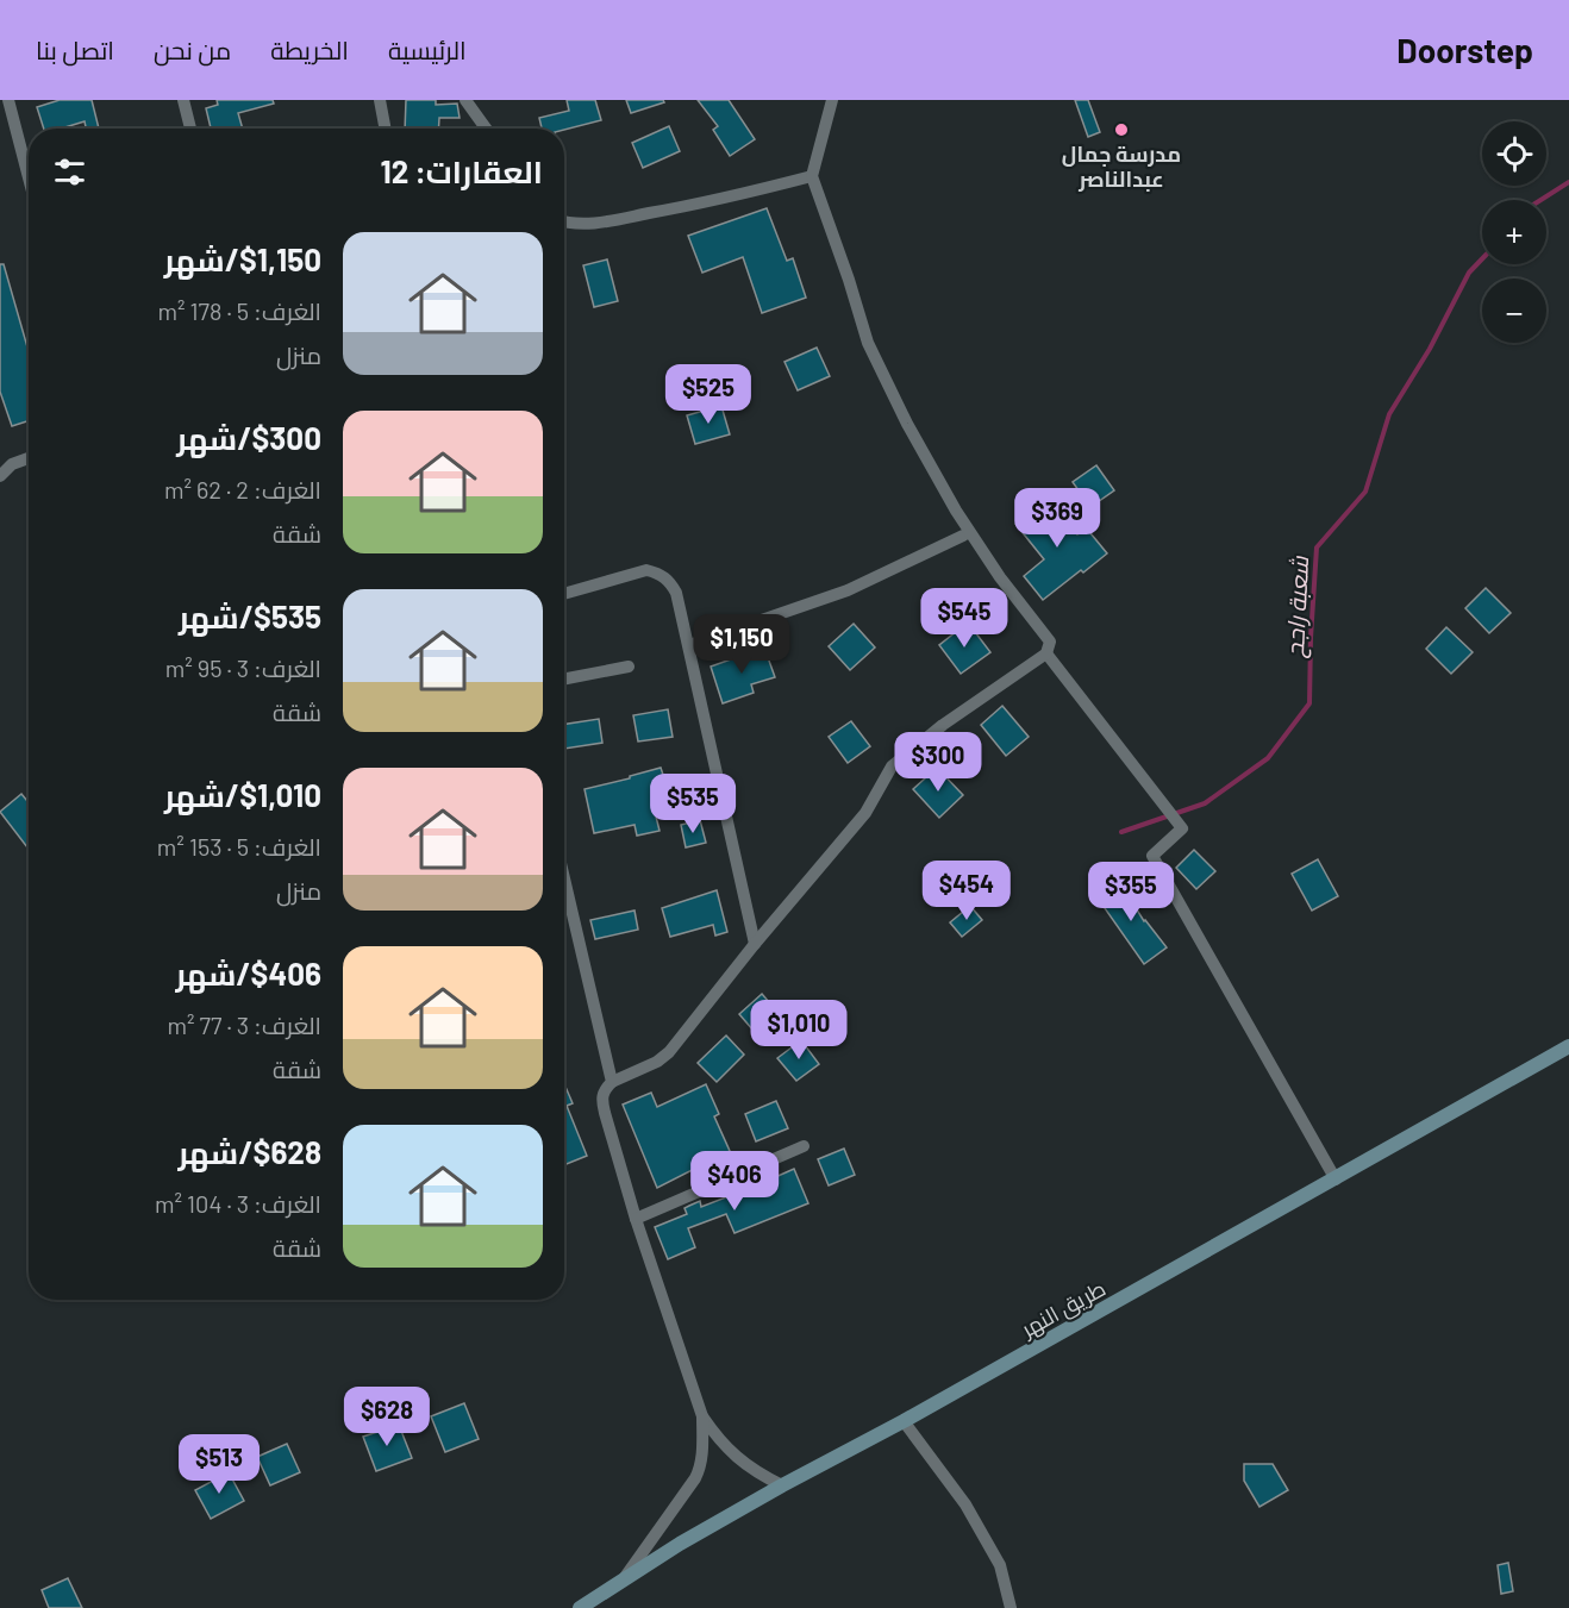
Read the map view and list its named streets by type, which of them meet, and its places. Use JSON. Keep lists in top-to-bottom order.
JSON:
{
  "streets": {
    "main road": ["طريق النهر"]
  },
  "water": ["شعبة راجح"],
  "places": ["مدرسة جمال عبدالناصر"],
  "page": {
    "header": "Doorstep",
    "nav": [
      "الرئيسية",
      "الخريطة",
      "من نحن",
      "اتصل بنا"
    ],
    "map_buttons": ["+", "−"],
    "heading": "العقارات: 12",
    "list": [
      {
        "name": "$1,150/شهر",
        "note": "الغرف: 5 · 178 m² · منزل"
      },
      {
        "name": "$300/شهر",
        "note": "الغرف: 2 · 62 m² · شقة"
      },
      {
        "name": "$535/شهر",
        "note": "الغرف: 3 · 95 m² · شقة"
      },
      {
        "name": "$1,010/شهر",
        "note": "الغرف: 5 · 153 m² · منزل"
      },
      {
        "name": "$406/شهر",
        "note": "الغرف: 3 · 77 m² · شقة"
      },
      {
        "name": "$628/شهر",
        "note": "الغرف: 3 · 104 m² · شقة"
      }
    ],
    "price": [
      "$525",
      "$369",
      "$545",
      "$1,150",
      "$300",
      "$535",
      "$454",
      "$355",
      "$1,010",
      "$406",
      "$628",
      "$513"
    ]
  }
}
